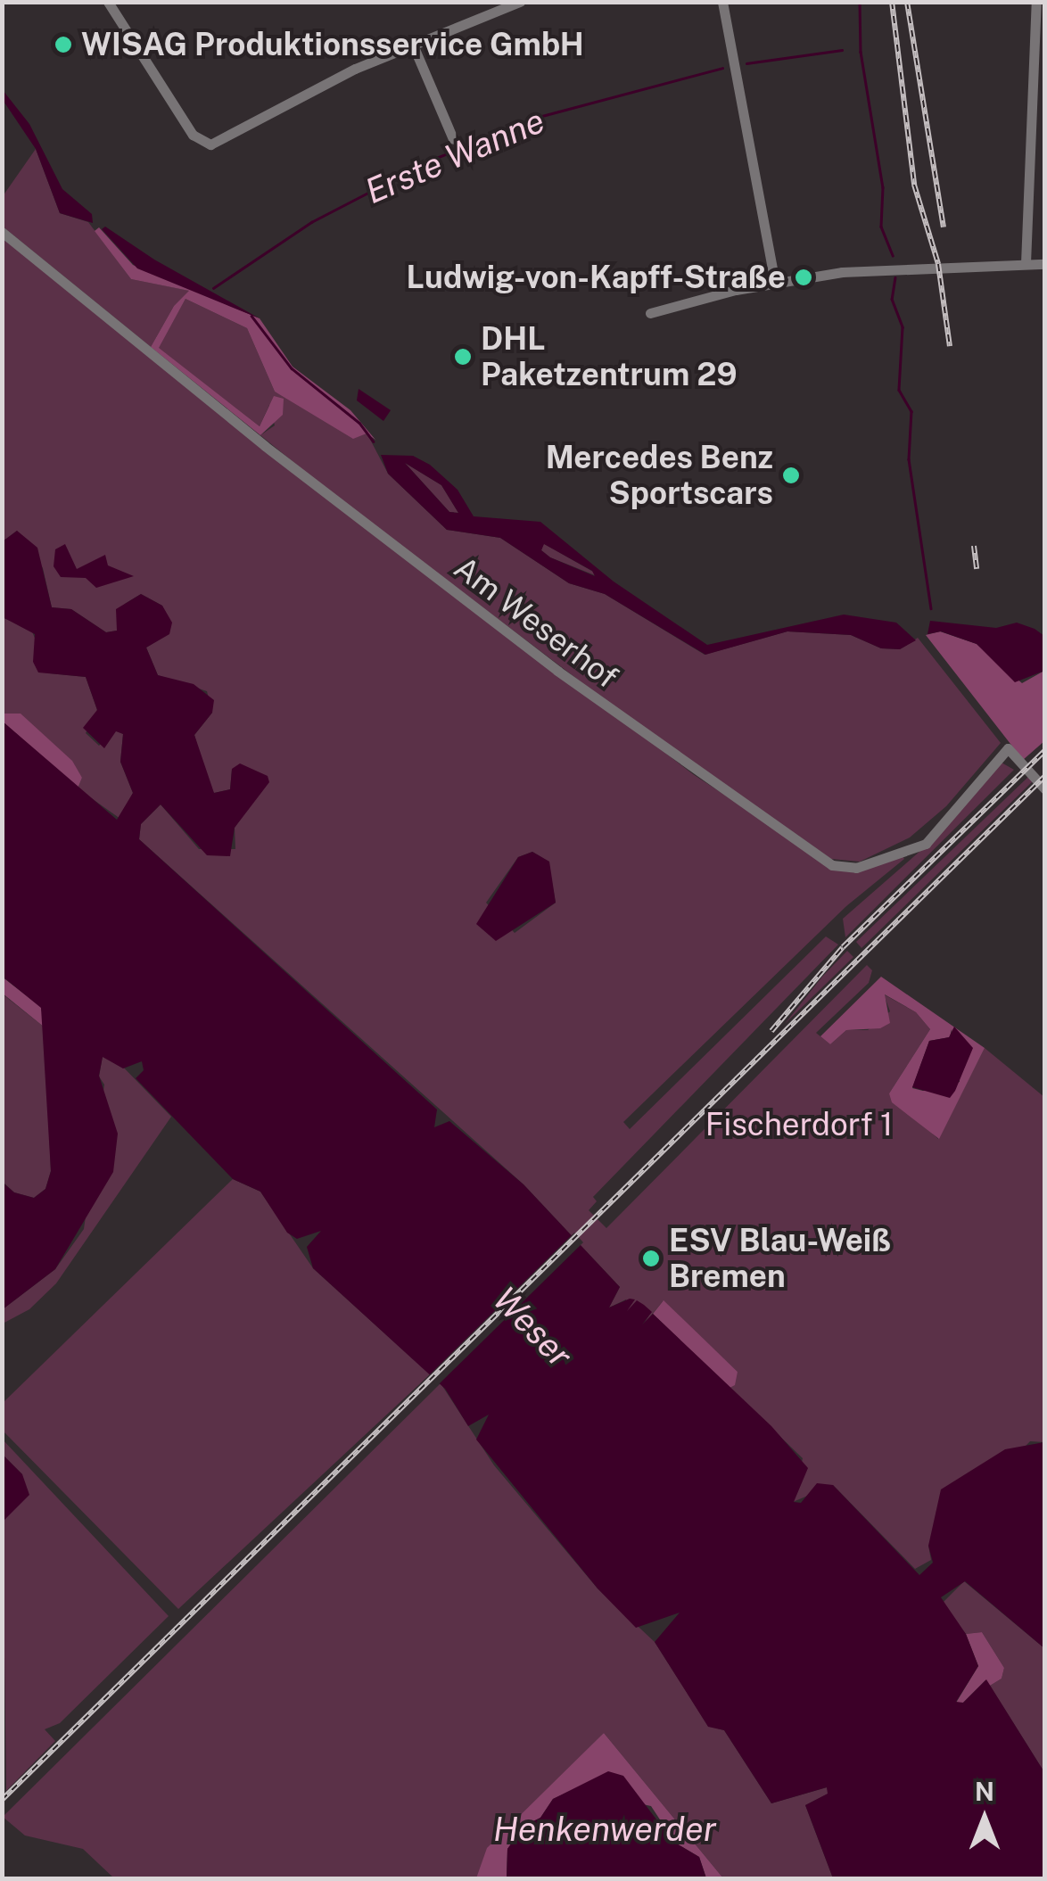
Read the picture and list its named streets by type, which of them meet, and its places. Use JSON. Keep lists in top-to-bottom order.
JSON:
{
  "streets": {
    "street": ["Am Weserhof"]
  },
  "water": ["Erste Wanne", "Weser", "Henkenwerder"],
  "parks": ["Fischerdorf 1"],
  "places": [
    "WISAG Produktionsservice GmbH",
    "Ludwig-von-Kapff-Straße",
    "DHL Paketzentrum 29",
    "Mercedes Benz Sportscars",
    "ESV Blau-Weiß Bremen"
  ],
  "north": "top"
}
